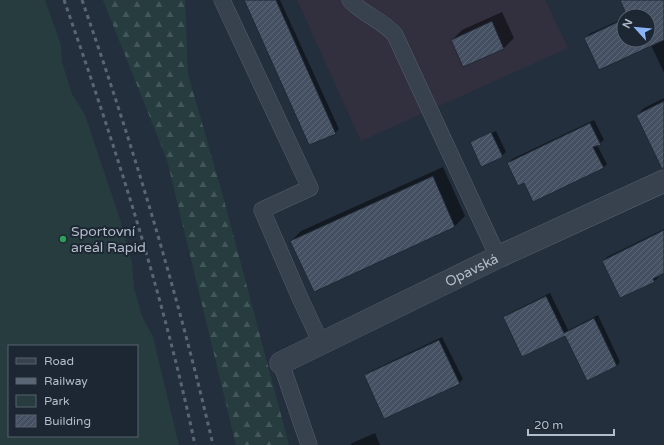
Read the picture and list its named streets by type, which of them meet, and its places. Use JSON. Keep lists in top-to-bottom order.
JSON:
{
  "streets": {
    "street": ["Opavská"]
  },
  "places": ["Sportovní areál Rapid"],
  "legend": [
    "Road",
    "Railway",
    "Park",
    "Building"
  ],
  "scale_bar": "20 m",
  "north": "top left"
}
